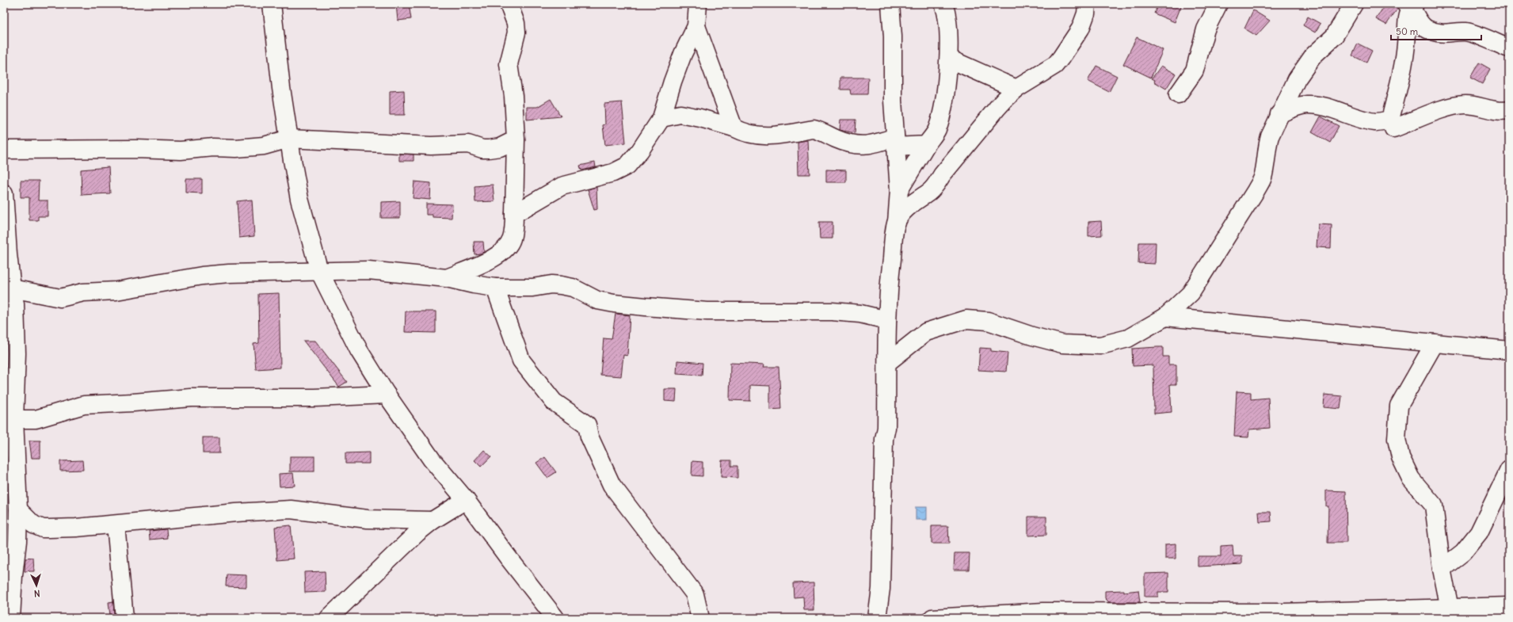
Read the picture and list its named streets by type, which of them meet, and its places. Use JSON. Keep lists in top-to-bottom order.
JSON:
{
  "scale_bar": "50 m",
  "north": "bottom"
}
